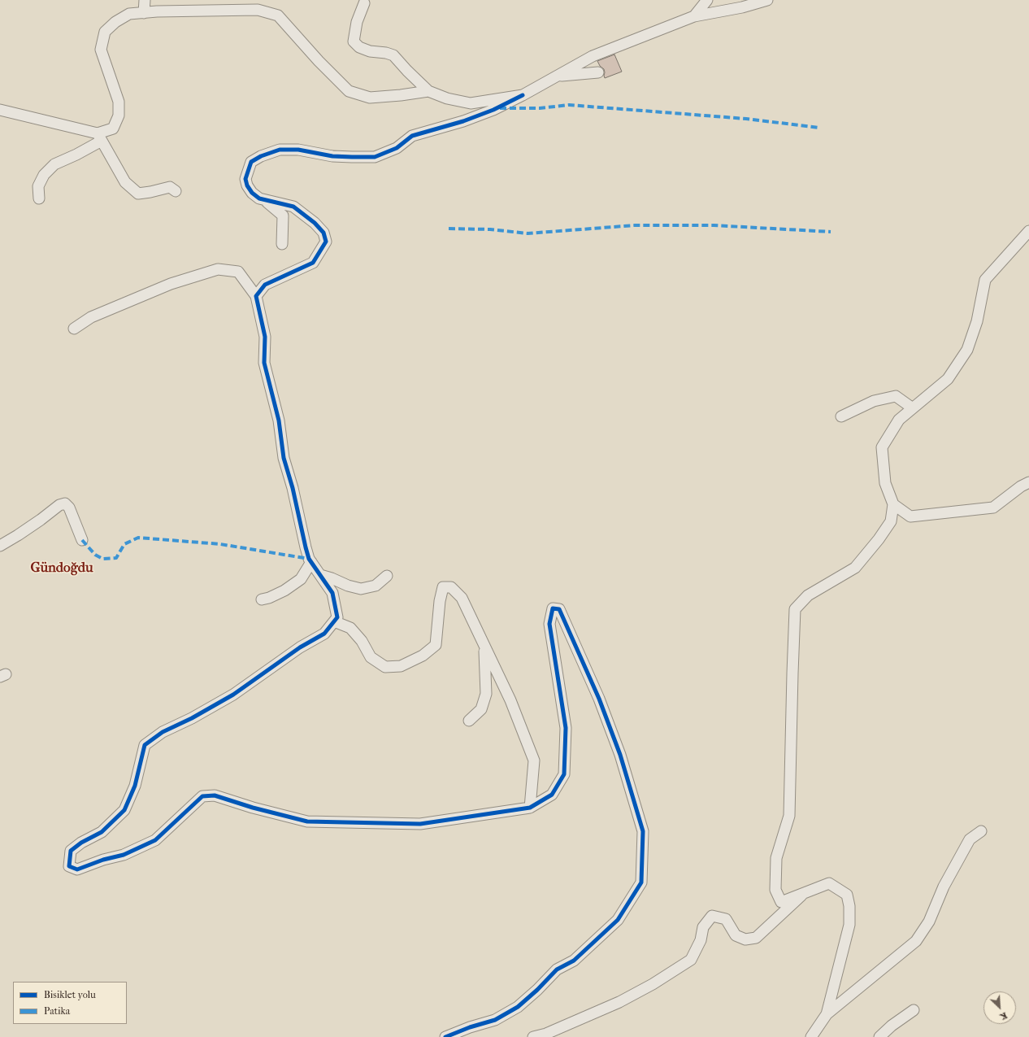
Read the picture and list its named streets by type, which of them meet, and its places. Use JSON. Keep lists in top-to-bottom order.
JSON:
{
  "districts": ["Gündoğdu"],
  "legend": ["Bisiklet yolu", "Patika"],
  "north": "bottom right"
}
